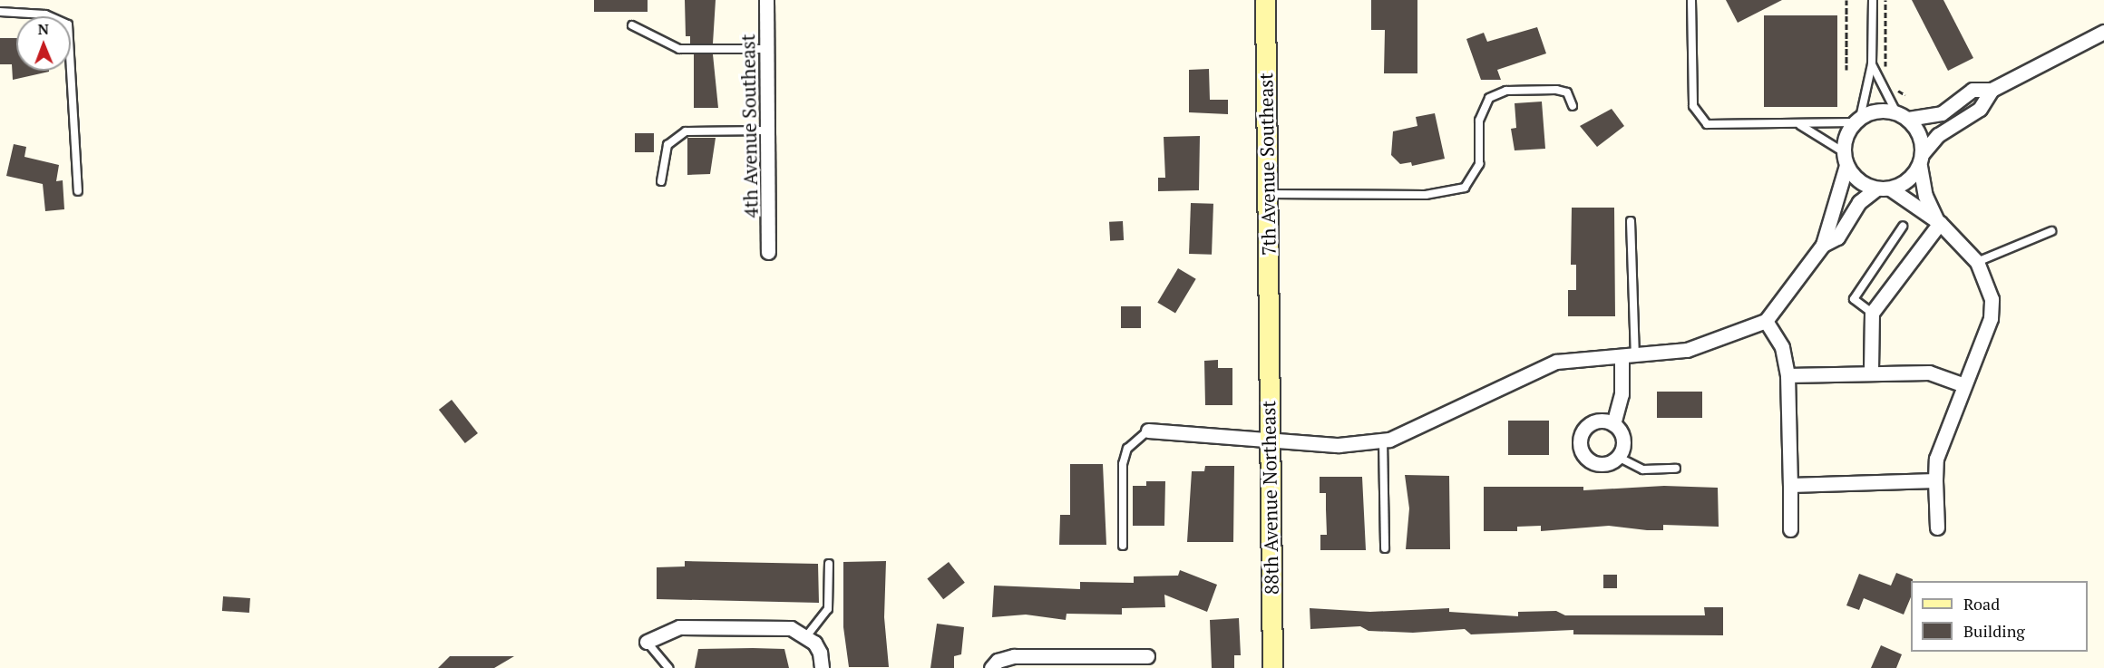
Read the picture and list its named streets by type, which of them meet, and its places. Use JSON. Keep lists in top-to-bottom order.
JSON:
{
  "streets": {
    "street": ["4th Avenue Southeast", "7th Avenue Southeast", "88th Avenue Northeast"]
  },
  "crossings": [
    ["7th Avenue Southeast", "88th Avenue Northeast"]
  ],
  "legend": ["Road", "Building"],
  "north": "top"
}
